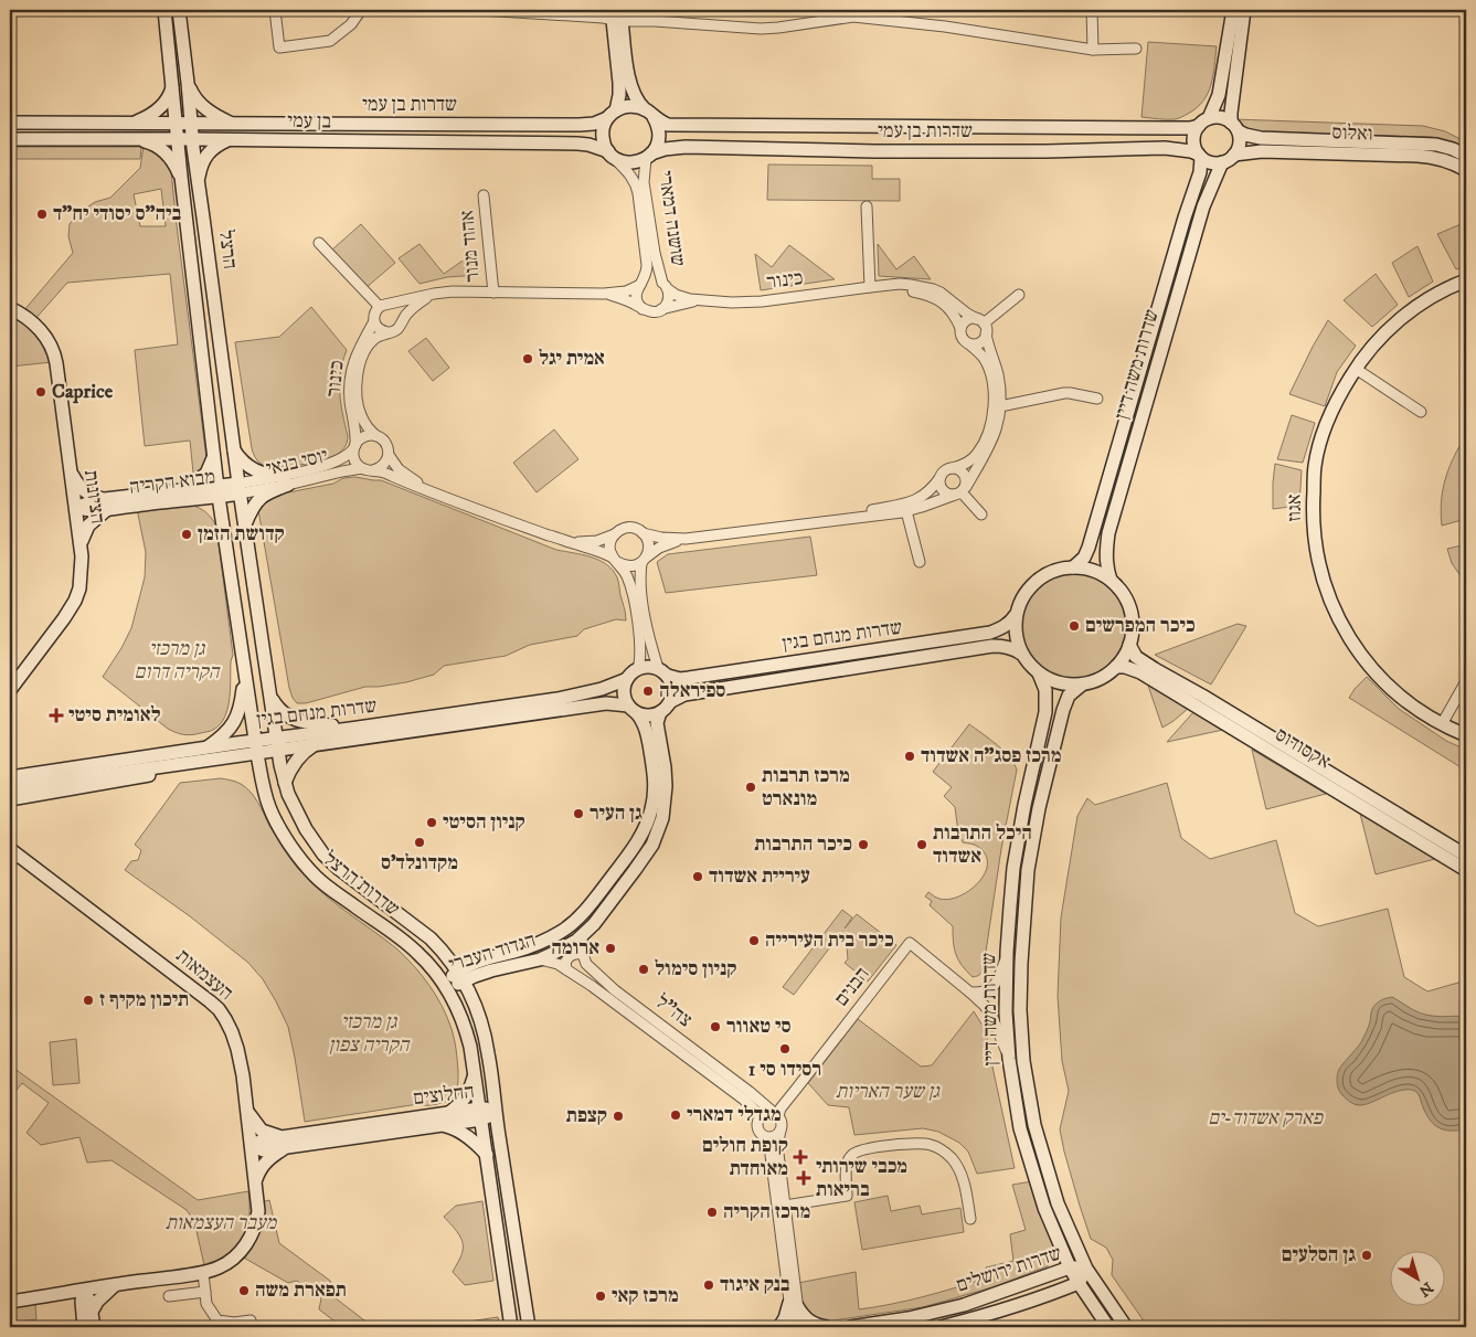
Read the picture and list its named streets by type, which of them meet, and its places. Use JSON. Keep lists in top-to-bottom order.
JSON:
{
  "streets": {
    "main road": [
      "שדרות בן עמי",
      "בן עמי",
      "ואלוס",
      "הרצל",
      "שדרות משה דיין",
      "מבוא הקריה",
      "הציונות",
      "אגוז",
      "שדרות מנחם בגין",
      "אקסודוס",
      "שדרות הרצל",
      "הגדוד העברי",
      "העצמאות",
      "החלוצים",
      "שדרות ירושלים"
    ],
    "street": [
      "שושנה דמארי",
      "אהוד מנור",
      "כינור",
      "יוסי בנאי",
      "הבנים",
      "צה\"ל"
    ]
  },
  "crossings": [
    ["שדרות בן עמי", "בן עמי"],
    ["שדרות בן עמי", "ואלוס"],
    ["שדרות בן עמי", "שושנה דמארי"],
    ["שדרות בן עמי", "הרצל"],
    ["שדרות בן עמי", "שדרות משה דיין"],
    ["בן עמי", "שושנה דמארי"],
    ["בן עמי", "הרצל"],
    ["ואלוס", "שדרות משה דיין"],
    ["שושנה דמארי", "כינור"],
    ["הרצל", "יוסי בנאי"],
    ["הרצל", "מבוא הקריה"],
    ["הרצל", "שדרות הרצל"],
    ["כינור", "יוסי בנאי"],
    ["שדרות משה דיין", "שדרות מנחם בגין"],
    ["שדרות משה דיין", "אקסודוס"],
    ["שדרות משה דיין", "הבנים"],
    ["שדרות משה דיין", "שדרות ירושלים"],
    ["יוסי בנאי", "מבוא הקריה"],
    ["יוסי בנאי", "שדרות הרצל"],
    ["מבוא הקריה", "הציונות"],
    ["מבוא הקריה", "שדרות הרצל"],
    ["שדרות מנחם בגין", "אקסודוס"],
    ["שדרות מנחם בגין", "שדרות הרצל"],
    ["שדרות מנחם בגין", "הגדוד העברי"],
    ["שדרות הרצל", "הגדוד העברי"],
    ["שדרות הרצל", "החלוצים"],
    ["הגדוד העברי", "צה\"ל"],
    ["העצמאות", "החלוצים"],
    ["הבנים", "צה\"ל"]
  ],
  "parks": [
    "גן מרכזי הקריה דרום",
    "גן מרכזי הקריה צפון",
    "גן שער האריות",
    "פארק אשדוד-ים",
    "מעבר העצמאות"
  ],
  "places": {
    "other": [
      "ביה\"ס יסודי יח\"ד",
      "אמית יגל",
      "Caprice",
      "קדושת הזמן",
      "כיכר המפרשים",
      "ספיראלה",
      "מרכז פסג\"ה אשדוד",
      "מרכז תרבות מונארט",
      "גן העיר",
      "קניון הסיטי",
      "מקדונלד'ס",
      "כיכר התרבות",
      "היכל התרבות אשדוד",
      "עיריית אשדוד",
      "כיכר בית העירייה",
      "ארומה",
      "קניון סימול",
      "תיכון מקיף ז",
      "סי טאוור",
      "רסידו סי 1",
      "מגדלי דמארי",
      "קצפת",
      "מרכז הקריה",
      "גן הסלעים",
      "בנק איגוד",
      "תפארת משה",
      "מרכז קאי"
    ],
    "health": ["לאומית סיטי", "קופת חולים מאוחדת", "מכבי שירותי בריאות"]
  },
  "north": "bottom right"
}
